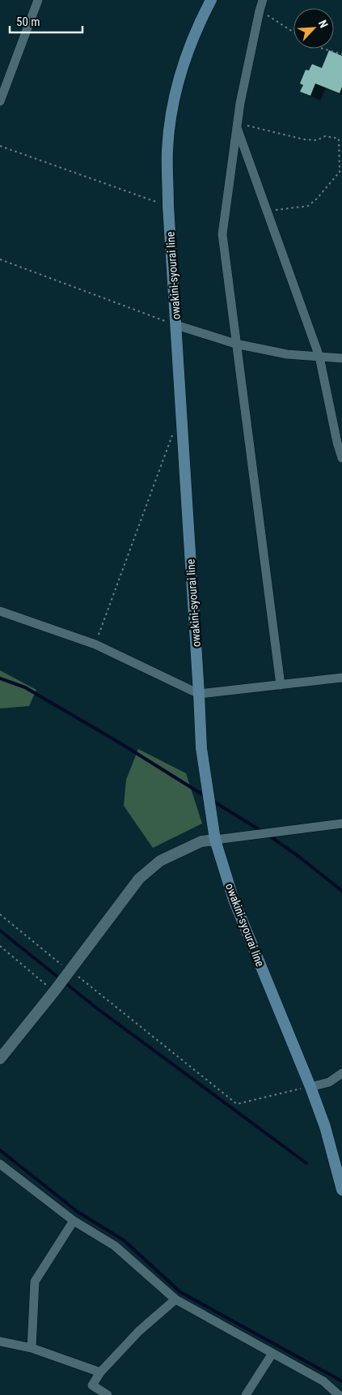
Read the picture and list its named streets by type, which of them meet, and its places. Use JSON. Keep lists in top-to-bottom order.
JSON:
{
  "streets": {
    "main road": ["owakini-syourai line"]
  },
  "scale_bar": "50 m",
  "north": "top right"
}
